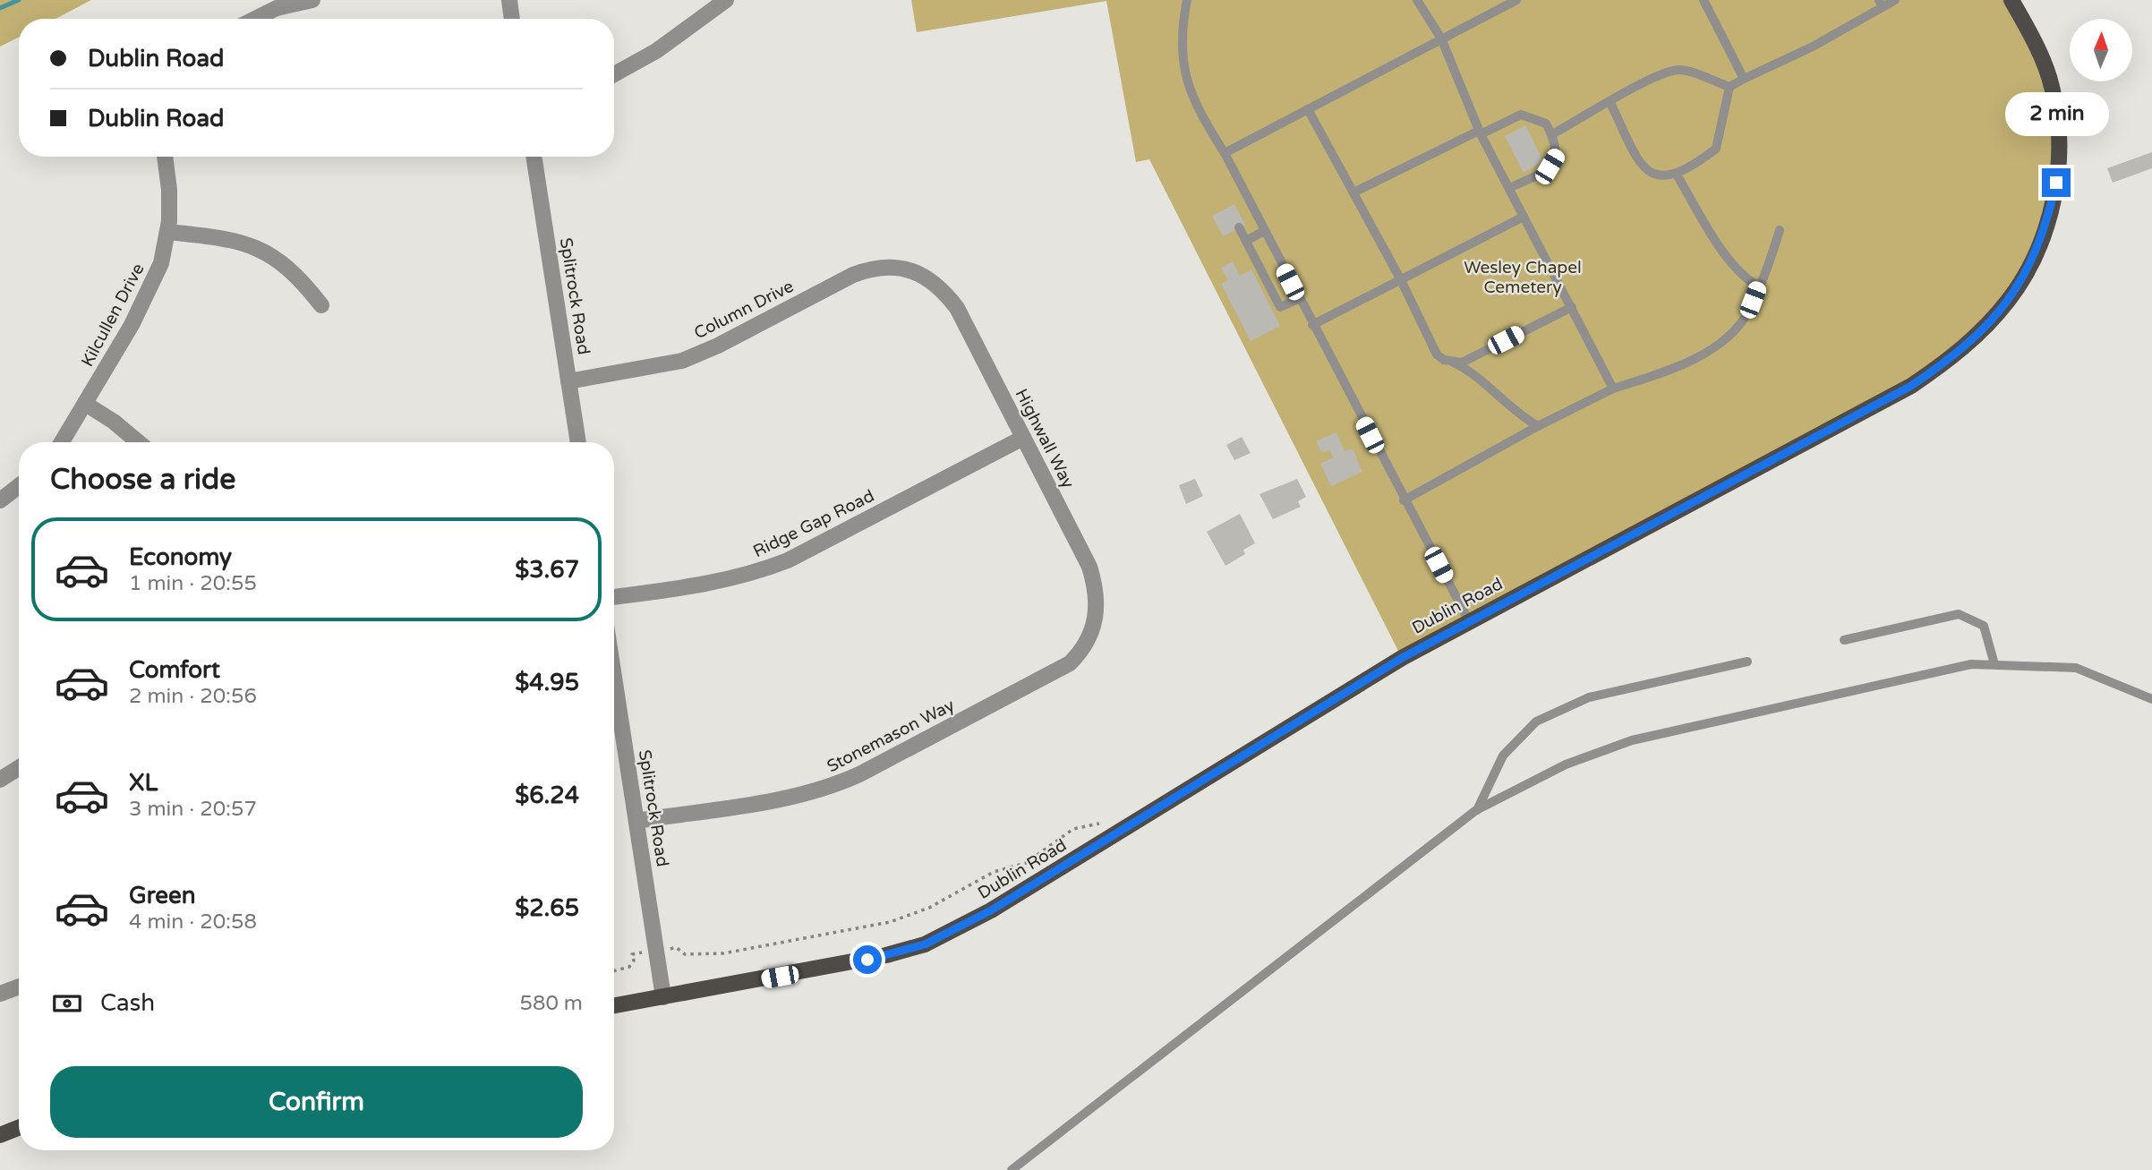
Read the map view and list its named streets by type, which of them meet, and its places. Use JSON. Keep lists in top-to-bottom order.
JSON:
{
  "streets": {
    "main road": ["Dublin Road"],
    "street": [
      "Splitrock Road",
      "Column Drive",
      "Kilcullen Drive",
      "Highwall Way",
      "Ridge Gap Road",
      "Stonemason Way"
    ]
  },
  "crossings": [
    ["Splitrock Road", "Column Drive"],
    ["Splitrock Road", "Dublin Road"],
    ["Splitrock Road", "Stonemason Way"],
    ["Column Drive", "Highwall Way"],
    ["Highwall Way", "Ridge Gap Road"],
    ["Highwall Way", "Stonemason Way"]
  ],
  "parks": ["Wesley Chapel Cemetery"],
  "north": "top",
  "page": {
    "banner": ["Dublin Road", "Dublin Road"],
    "bubble": "2 min",
    "heading": "Choose a ride",
    "list": [
      {
        "name": "Economy",
        "note": "1 min · 20:55",
        "value": "$3.67"
      },
      {
        "name": "Comfort",
        "note": "2 min · 20:56",
        "value": "$4.95"
      },
      {
        "name": "XL",
        "note": "3 min · 20:57",
        "value": "$6.24"
      },
      {
        "name": "Green",
        "note": "4 min · 20:58",
        "value": "$2.65"
      }
    ],
    "pay": ["Cash", "580 m"],
    "buttons": "Confirm"
  }
}
